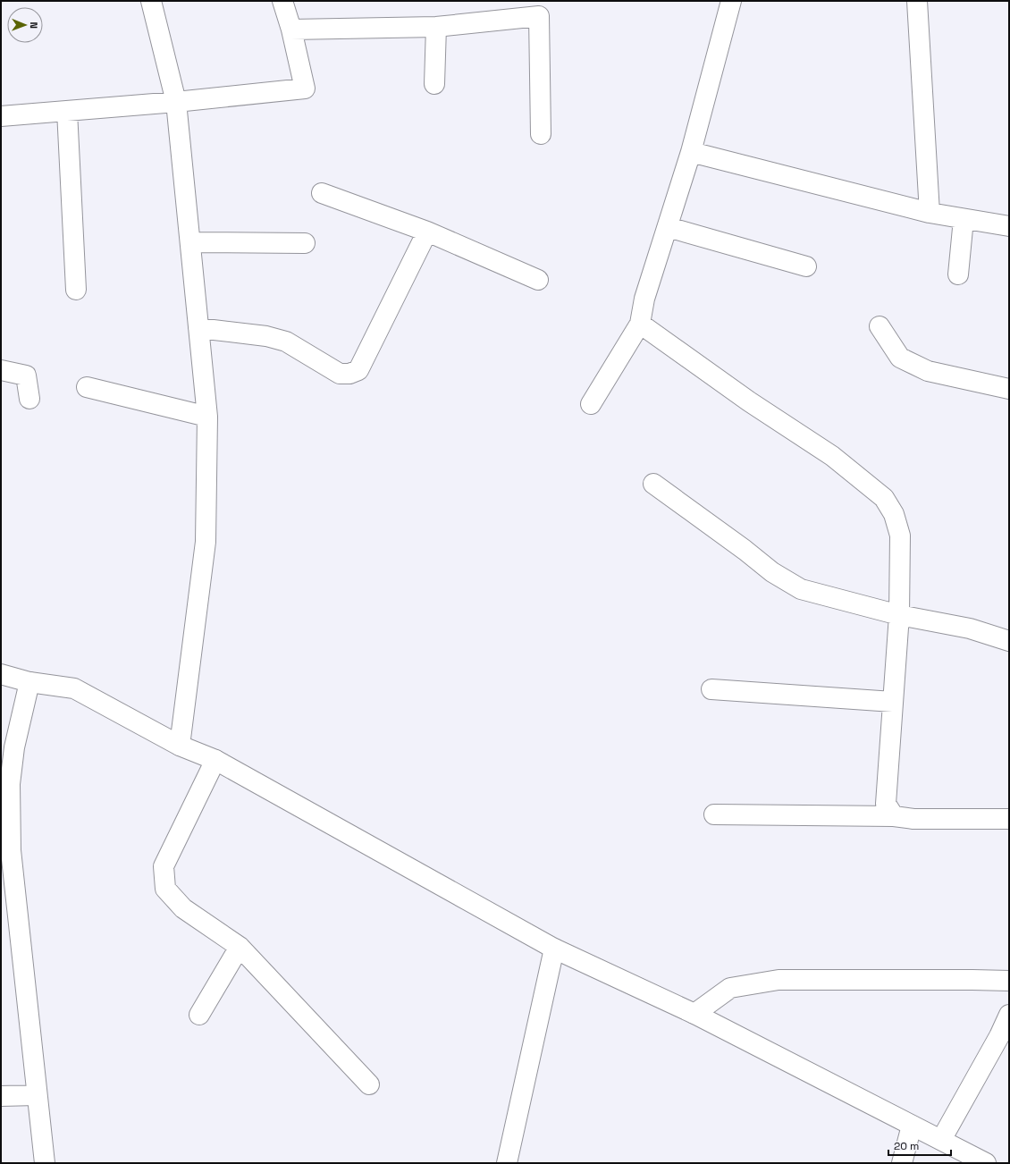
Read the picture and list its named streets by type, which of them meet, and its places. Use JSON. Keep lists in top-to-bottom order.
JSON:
{
  "scale_bar": "20 m",
  "north": "right"
}
